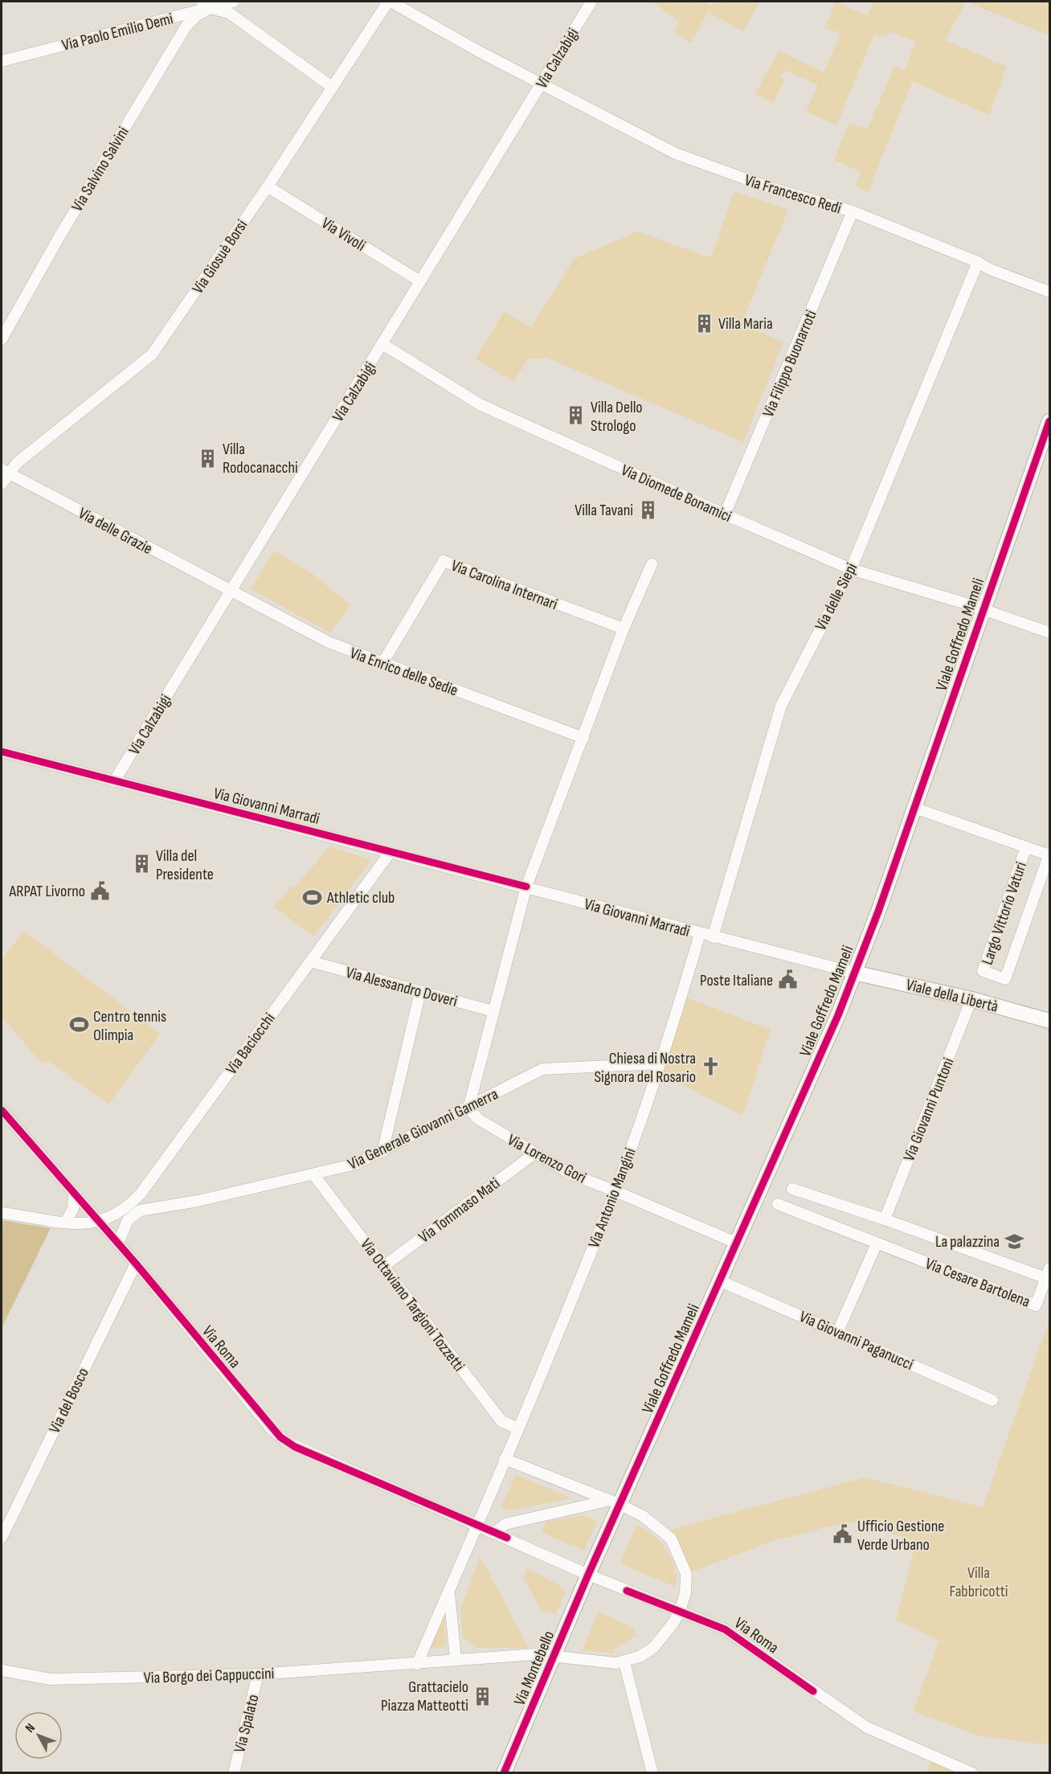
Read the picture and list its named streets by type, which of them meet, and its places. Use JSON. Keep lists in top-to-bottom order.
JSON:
{
  "streets": {
    "street": [
      "Via Paolo Emilio Demi",
      "Via Calzabigi",
      "Via Salvino Salvini",
      "Via Francesco Redi",
      "Via Vivoli",
      "Via Giosuè Borsi",
      "Via Filippo Buonarroti",
      "Via Diomede Bonamici",
      "Via delle Grazie",
      "Via Carolina Internari",
      "Via delle Siepi",
      "Viale Goffredo Mameli",
      "Via Enrico delle Sedie",
      "Via Giovanni Marradi",
      "Largo Vittorio Vaturi",
      "Via Alessandro Doveri",
      "Viale della Libertà",
      "Via Baciocchi",
      "Via Giovanni Puntoni",
      "Via Generale Giovanni Gamerra",
      "Via Lorenzo Gori",
      "Via Antonio Mangini",
      "Via Tommaso Mati",
      "Via Cesare Bartolena",
      "Via Ottaviano Targioni Tozzetti",
      "Via Giovanni Paganucci",
      "Via Roma",
      "Via del Bosco",
      "Via Montebello",
      "Via Borgo dei Cappuccini",
      "Via Spalato"
    ]
  },
  "crossings": [
    ["Via Paolo Emilio Demi", "Via Salvino Salvini"],
    ["Via Calzabigi", "Via Francesco Redi"],
    ["Via Calzabigi", "Via Vivoli"],
    ["Via Calzabigi", "Via Diomede Bonamici"],
    ["Via Calzabigi", "Via delle Grazie"],
    ["Via Calzabigi", "Via Enrico delle Sedie"],
    ["Via Calzabigi", "Via Giovanni Marradi"],
    ["Via Francesco Redi", "Via Giosuè Borsi"],
    ["Via Francesco Redi", "Via Filippo Buonarroti"],
    ["Via Francesco Redi", "Via delle Siepi"],
    ["Via Vivoli", "Via Giosuè Borsi"],
    ["Via Giosuè Borsi", "Via delle Grazie"],
    ["Via Filippo Buonarroti", "Via Diomede Bonamici"],
    ["Via Diomede Bonamici", "Via delle Siepi"],
    ["Via Diomede Bonamici", "Viale Goffredo Mameli"],
    ["Via delle Grazie", "Via Enrico delle Sedie"],
    ["Via Carolina Internari", "Via Enrico delle Sedie"],
    ["Via delle Siepi", "Via Giovanni Marradi"],
    ["Viale Goffredo Mameli", "Via Giovanni Marradi"],
    ["Viale Goffredo Mameli", "Viale della Libertà"],
    ["Viale Goffredo Mameli", "Via Lorenzo Gori"],
    ["Viale Goffredo Mameli", "Via Giovanni Paganucci"],
    ["Viale Goffredo Mameli", "Via Roma"],
    ["Viale Goffredo Mameli", "Via Montebello"],
    ["Via Giovanni Marradi", "Viale della Libertà"],
    ["Via Giovanni Marradi", "Via Baciocchi"],
    ["Via Giovanni Marradi", "Via Antonio Mangini"],
    ["Via Alessandro Doveri", "Via Baciocchi"],
    ["Viale della Libertà", "Via Giovanni Puntoni"],
    ["Via Baciocchi", "Via Roma"],
    ["Via Giovanni Puntoni", "Via Cesare Bartolena"],
    ["Via Generale Giovanni Gamerra", "Via Lorenzo Gori"],
    ["Via Generale Giovanni Gamerra", "Via Antonio Mangini"],
    ["Via Generale Giovanni Gamerra", "Via Ottaviano Targioni Tozzetti"],
    ["Via Generale Giovanni Gamerra", "Via Roma"],
    ["Via Lorenzo Gori", "Via Antonio Mangini"],
    ["Via Lorenzo Gori", "Via Tommaso Mati"],
    ["Via Antonio Mangini", "Via Ottaviano Targioni Tozzetti"],
    ["Via Antonio Mangini", "Via Roma"],
    ["Via Antonio Mangini", "Via Borgo dei Cappuccini"],
    ["Via Tommaso Mati", "Via Ottaviano Targioni Tozzetti"],
    ["Via Roma", "Via del Bosco"],
    ["Via Roma", "Via Montebello"],
    ["Via Montebello", "Via Borgo dei Cappuccini"],
    ["Via Borgo dei Cappuccini", "Via Spalato"]
  ],
  "parks": ["Villa Fabbricotti"],
  "places": {
    "building": [
      "Villa Maria",
      "Villa Dello Strologo",
      "Villa Rodocanacchi",
      "Villa Tavani",
      "Villa del Presidente",
      "Grattacielo Piazza Matteotti"
    ],
    "public building": ["ARPAT Livorno", "Poste Italiane", "Ufficio Gestione Verde Urbano"],
    "sports": ["Athletic club", "Centro tennis Olimpia"],
    "church": ["Chiesa di Nostra Signora del Rosario"],
    "school or university": ["La palazzina"]
  },
  "north": "top left"
}
